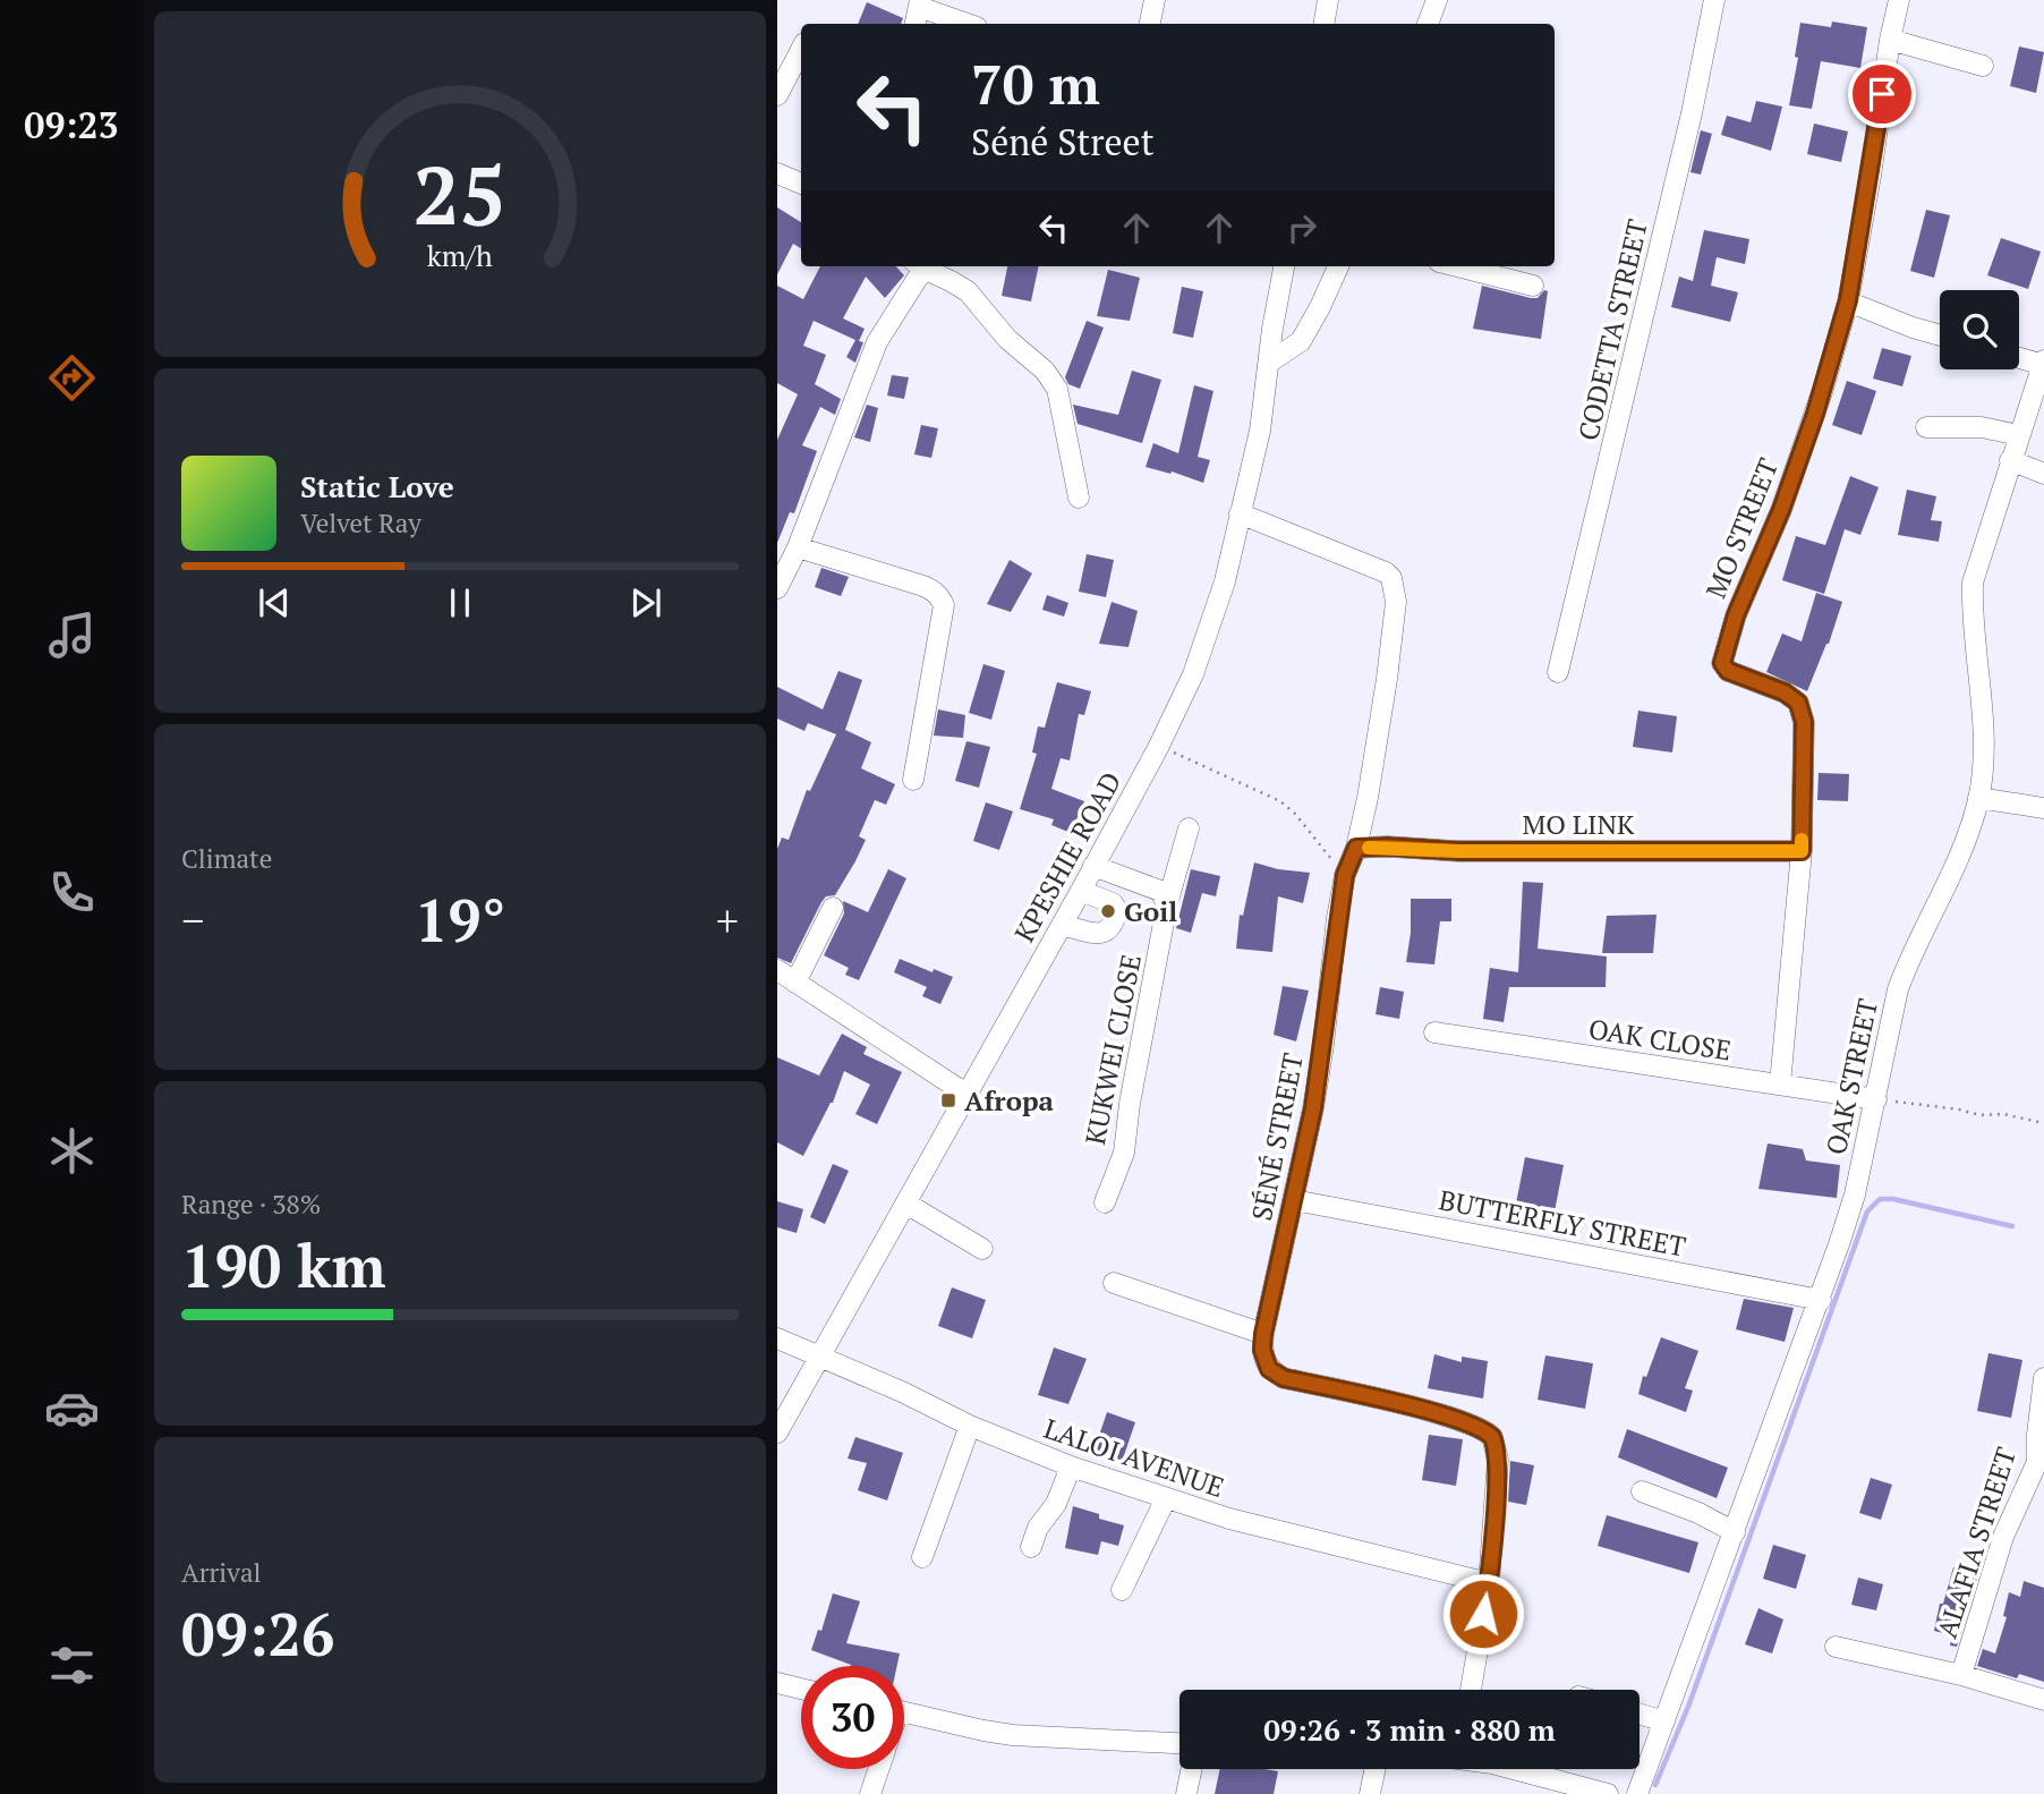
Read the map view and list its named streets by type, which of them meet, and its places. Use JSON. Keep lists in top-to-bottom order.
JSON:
{
  "streets": {
    "street": [
      "CODETTA STREET",
      "MO STREET",
      "MO LINK",
      "KPESHIE ROAD",
      "OAK CLOSE",
      "KUKWEI CLOSE",
      "OAK STREET",
      "SÉNÉ STREET",
      "BUTTERFLY STREET",
      "LALOI AVENUE",
      "ALAFIA STREET"
    ]
  },
  "crossings": [
    ["MO STREET", "MO LINK"],
    ["MO STREET", "OAK CLOSE"],
    ["MO LINK", "SÉNÉ STREET"],
    ["KPESHIE ROAD", "SÉNÉ STREET"],
    ["KPESHIE ROAD", "LALOI AVENUE"],
    ["OAK CLOSE", "OAK STREET"],
    ["OAK STREET", "BUTTERFLY STREET"],
    ["SÉNÉ STREET", "BUTTERFLY STREET"],
    ["SÉNÉ STREET", "LALOI AVENUE"]
  ],
  "places": {
    "other": ["Goil"],
    "transit": ["Afropa"]
  },
  "page": {
    "tabs": "09:23",
    "turn": ["70 m", "Séné Street"],
    "song": ["Static Love", "Velvet Ray"],
    "tile": [
      "Climate",
      ["Range · 38%", "190 km"],
      ["Arrival", "09:26"]
    ],
    "heat": ["−", "19°", "+"],
    "limit": "30",
    "trip": "09:26 · 3 min · 880 m",
    "gauge": ["25", "km/h"]
  }
}
